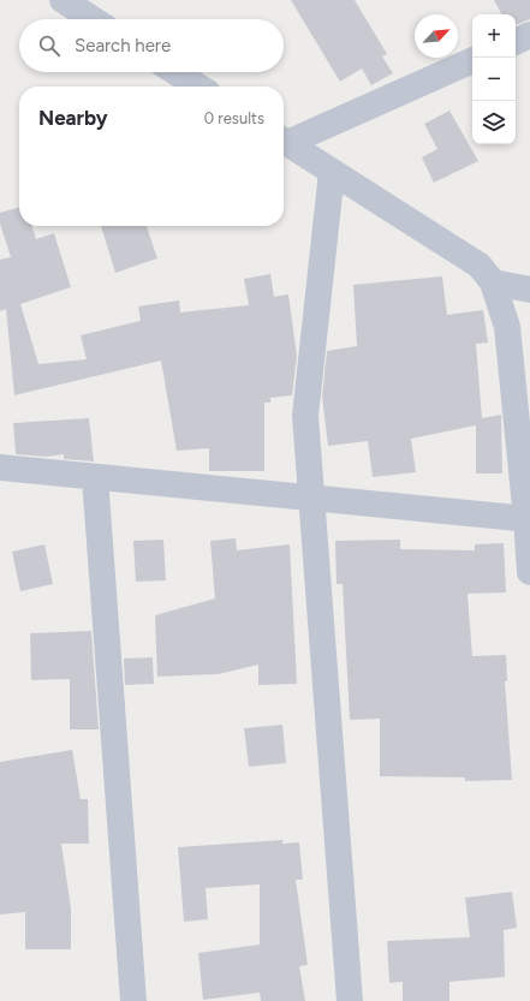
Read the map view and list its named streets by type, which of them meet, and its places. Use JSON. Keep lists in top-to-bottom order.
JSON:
{
  "north": "top right",
  "page": {
    "map_buttons": ["+", "−"],
    "search": "Search here",
    "heading": ["Nearby", "0 results"]
  }
}
